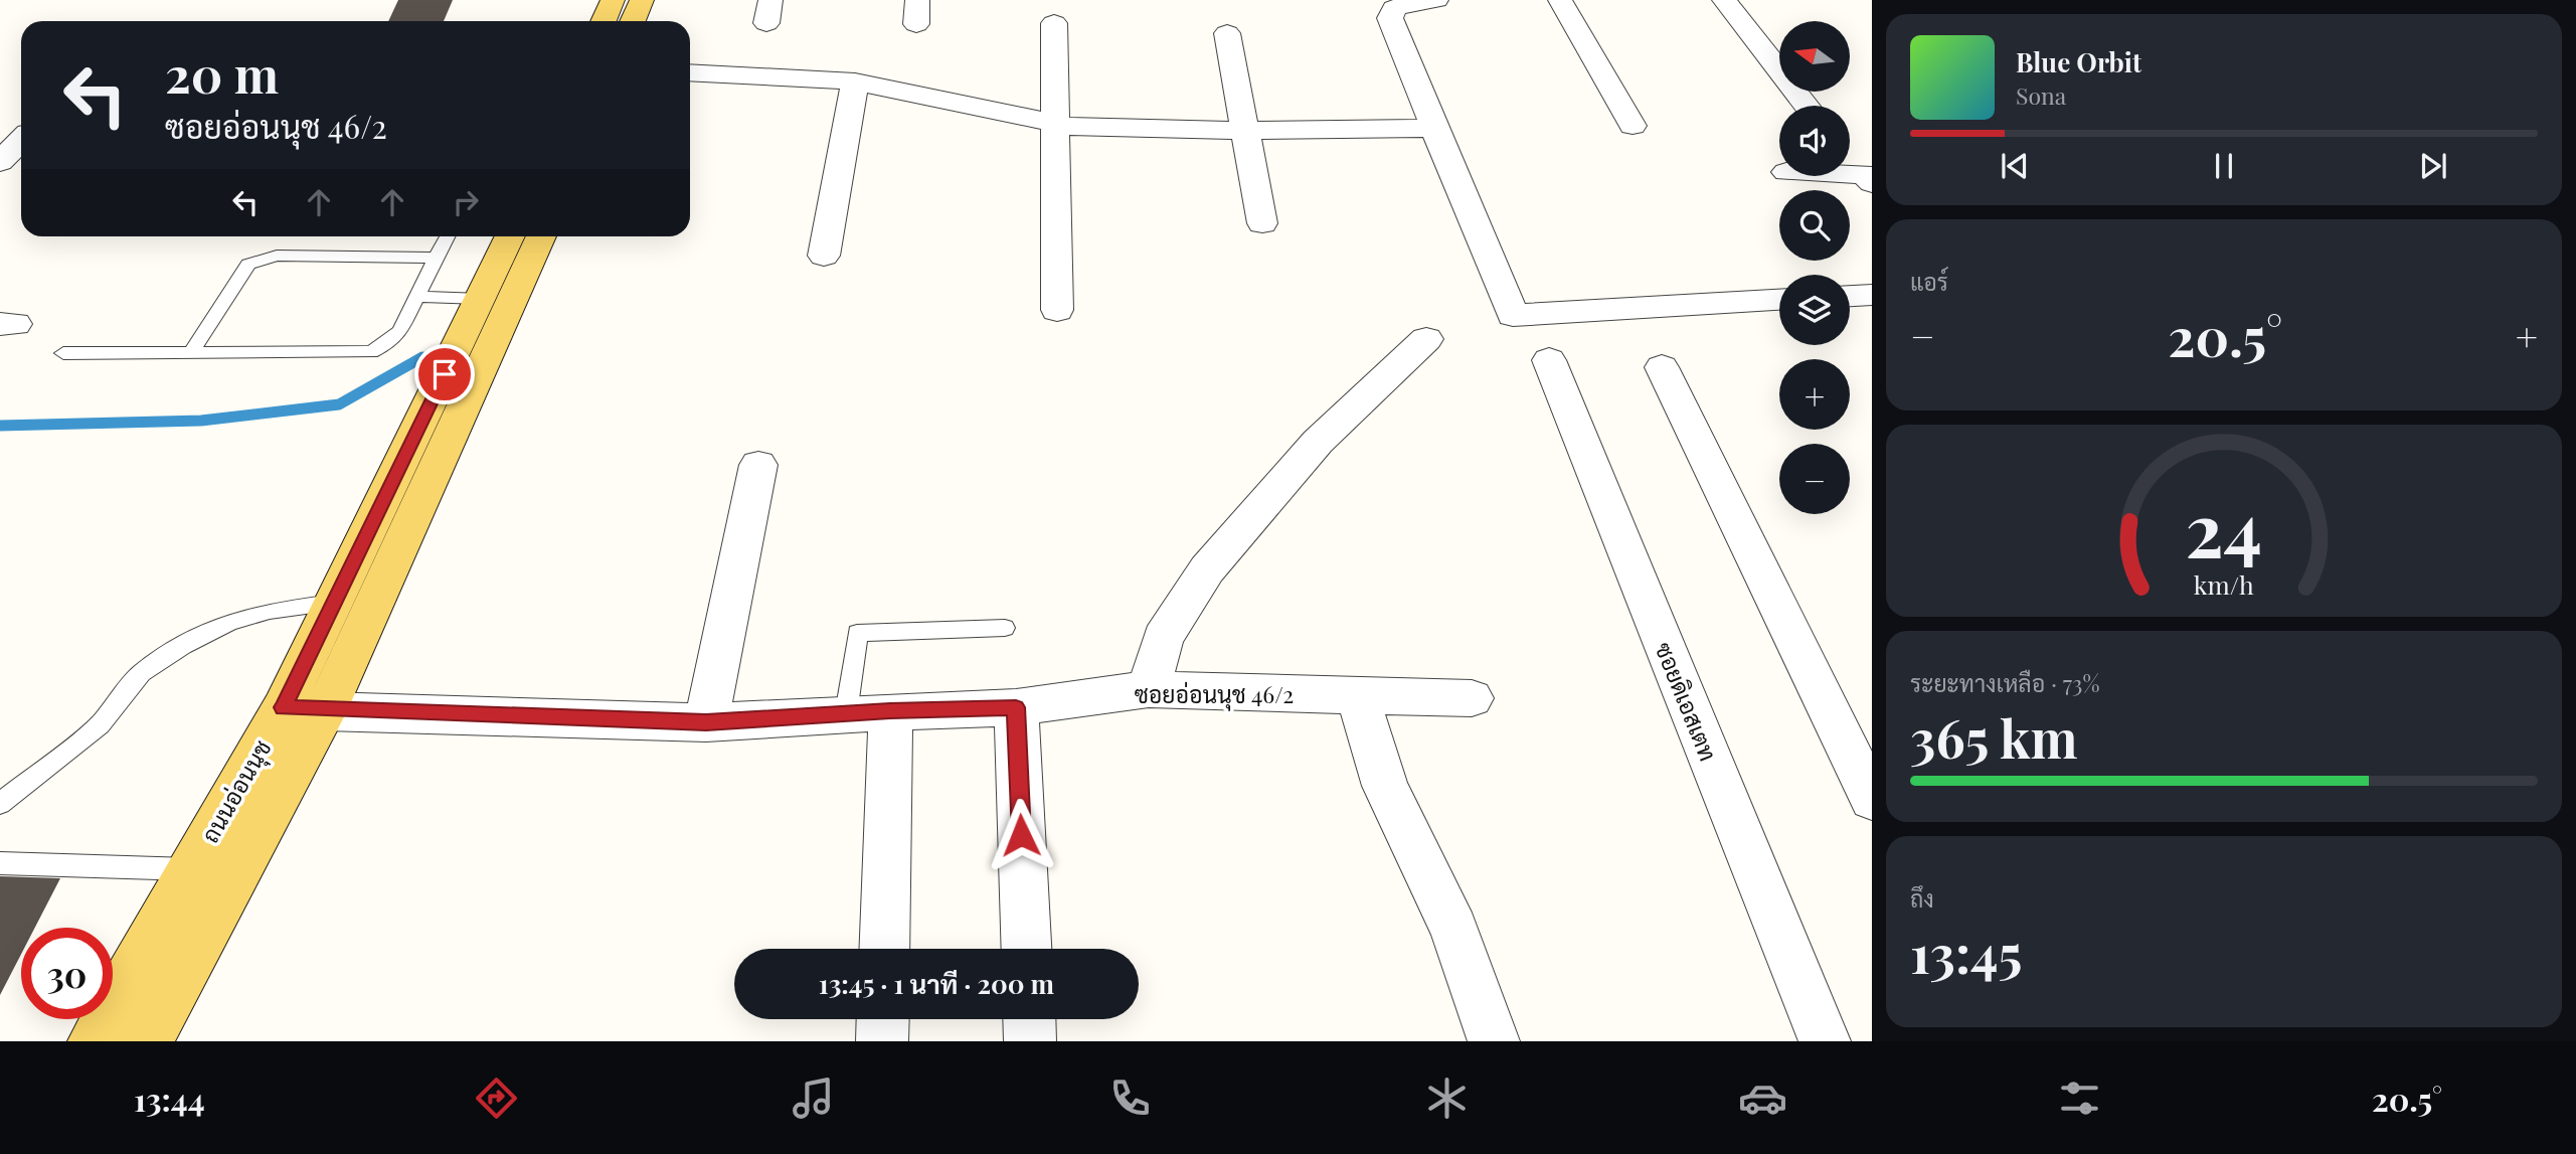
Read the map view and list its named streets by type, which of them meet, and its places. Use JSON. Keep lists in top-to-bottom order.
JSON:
{
  "streets": {
    "main road": ["ถนนอ่อนนุช"],
    "street": ["ซอยอ่อนนุช 46/2", "ซอยดิเอสเตท"]
  },
  "crossings": [
    ["ซอยอ่อนนุช 46/2", "ถนนอ่อนนุช"]
  ],
  "north": "left",
  "page": {
    "map_buttons": ["+", "−"],
    "turn": ["20 m", "ซอยอ่อนนุช 46/2"],
    "song": ["Blue Orbit", "Sona"],
    "tile": [
      "แอร์",
      ["ระยะทางเหลือ · 73%", "365 km"],
      ["ถึง", "13:45"]
    ],
    "heat": ["−", "20.5°", "+"],
    "limit": "30",
    "trip": "13:45 · 1 นาที · 200 m",
    "tabs": ["13:44", "20.5°"],
    "gauge": ["24", "km/h"]
  }
}
